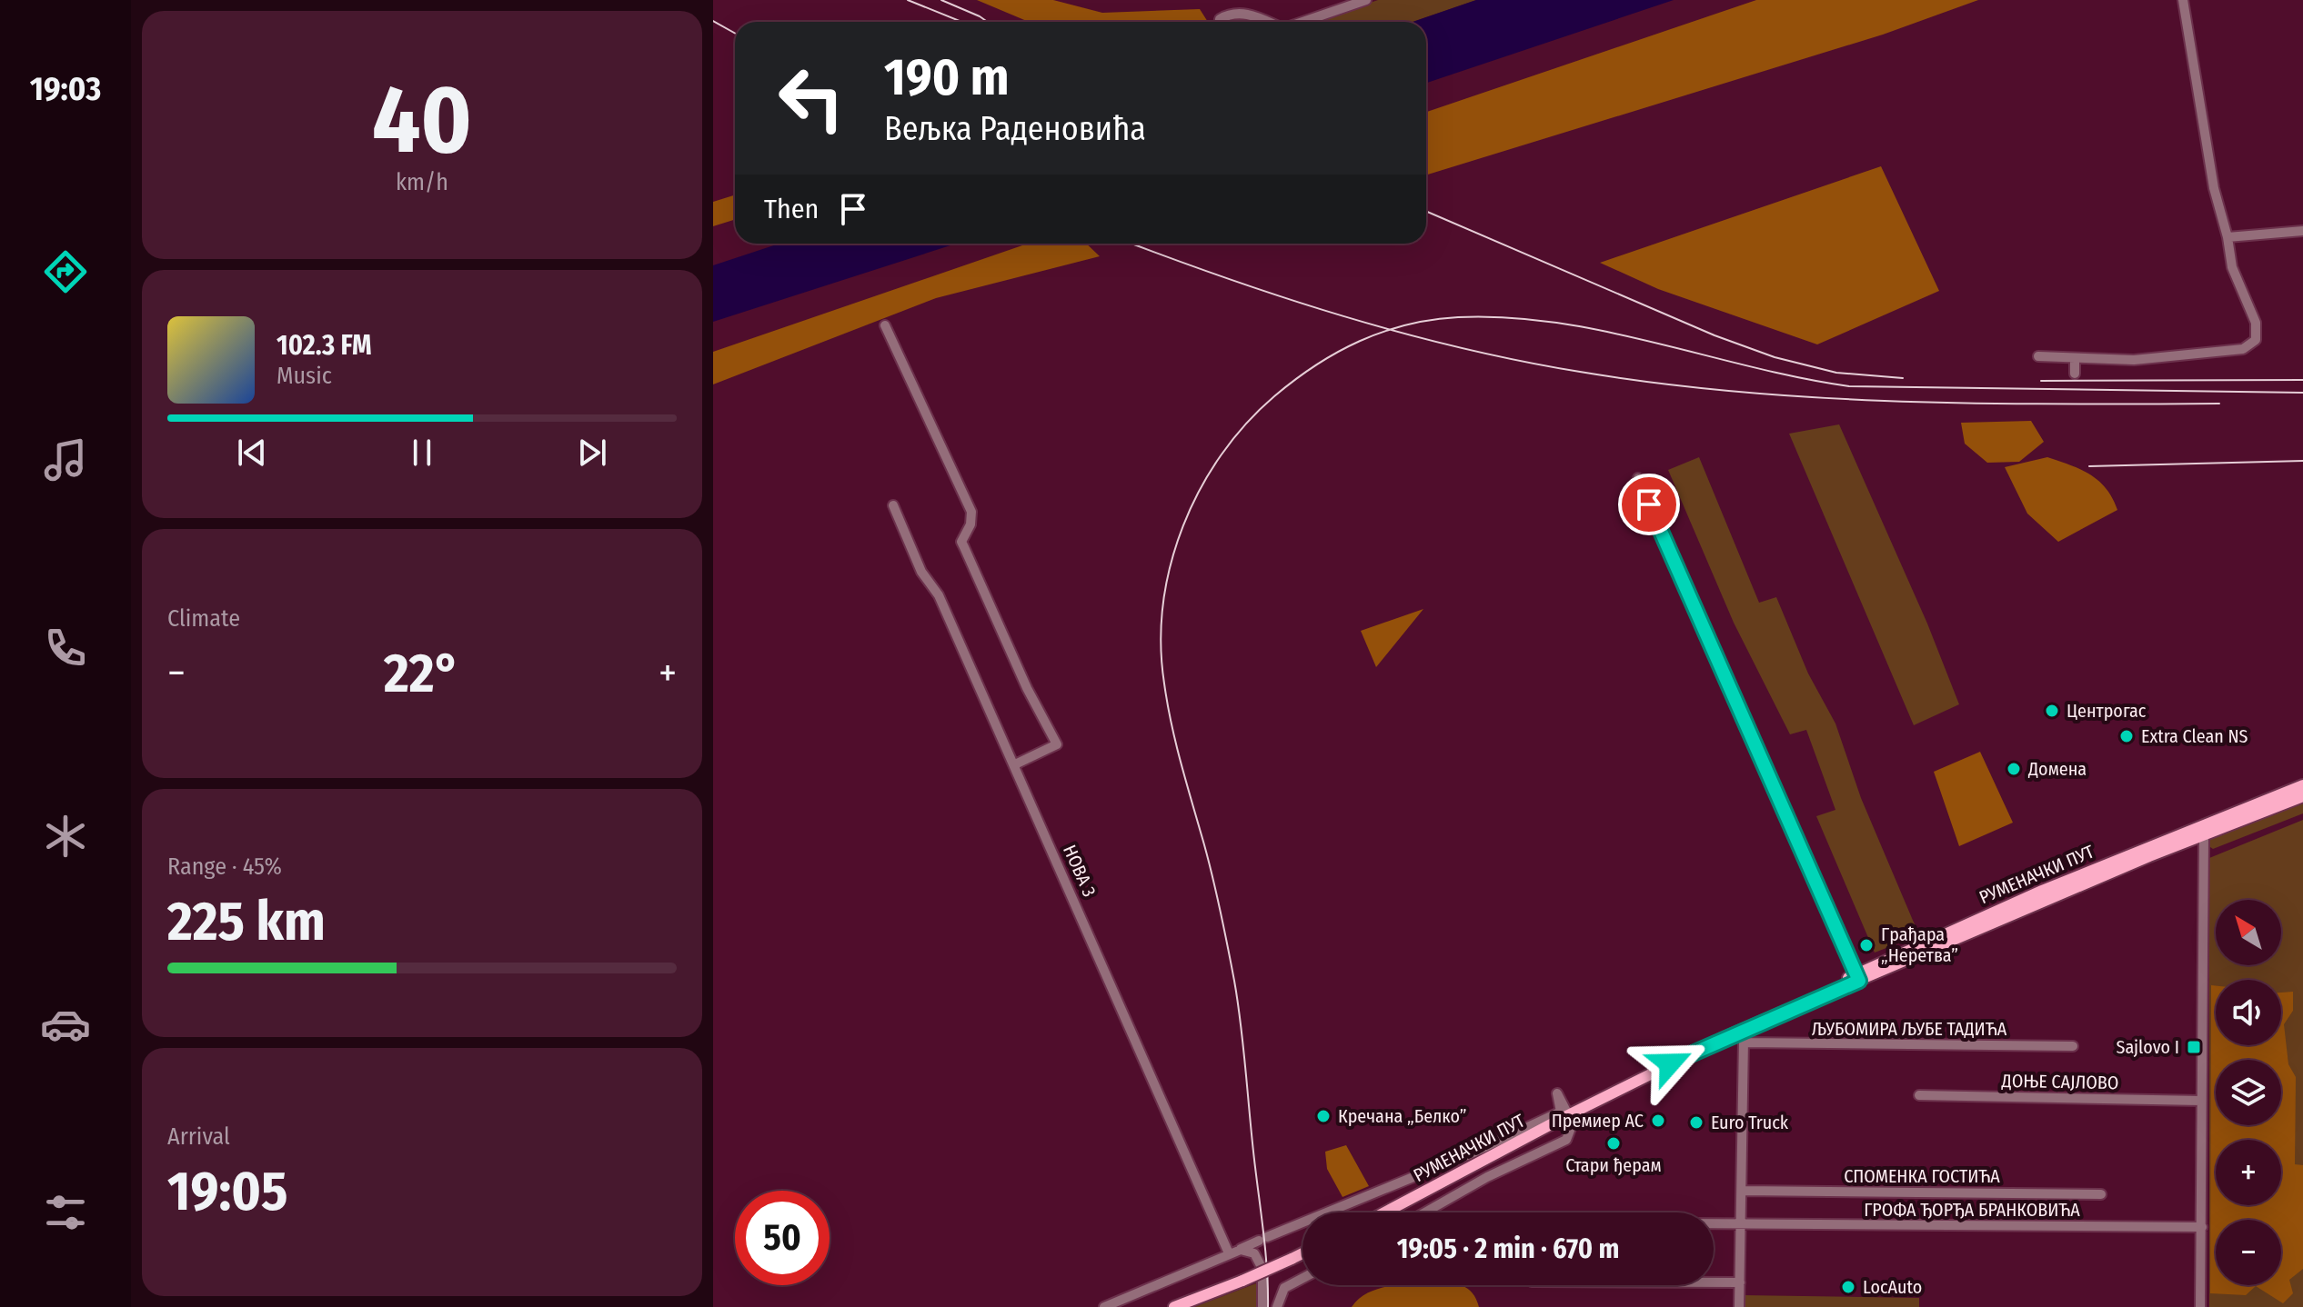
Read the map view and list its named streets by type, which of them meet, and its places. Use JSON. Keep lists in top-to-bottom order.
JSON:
{
  "streets": {
    "main road": ["РУМЕНАЧКИ ПУТ"],
    "street": [
      "НОВА 3",
      "ЉУБОМИРА ЉУБЕ ТАДИЋА",
      "ДОЊЕ САЈЛОВО",
      "СПОМЕНКА ГОСТИЋА",
      "ГРОФА ЂОРЂА БРАНКОВИЋА"
    ]
  },
  "places": {
    "other": [
      "Центрогас",
      "Extra Clean NS",
      "Домена",
      "Грађара „Неретва”",
      "Кречана „Белко”",
      "Премиер АС",
      "Euro Truck",
      "Стари ђерам",
      "LocAuto"
    ],
    "transit": ["Sajlovo I"]
  },
  "north": "top left",
  "page": {
    "tabs": "19:03",
    "tile": [
      ["40", "km/h"],
      "Climate",
      ["Range · 45%", "225 km"],
      ["Arrival", "19:05"]
    ],
    "turn": ["190 m", "Вељка Раденовића"],
    "then": "Then",
    "song": ["102.3 FM", "Music"],
    "heat": ["−", "22°", "+"],
    "map_buttons": ["+", "−"],
    "limit": "50",
    "trip": "19:05 · 2 min · 670 m"
  }
}
